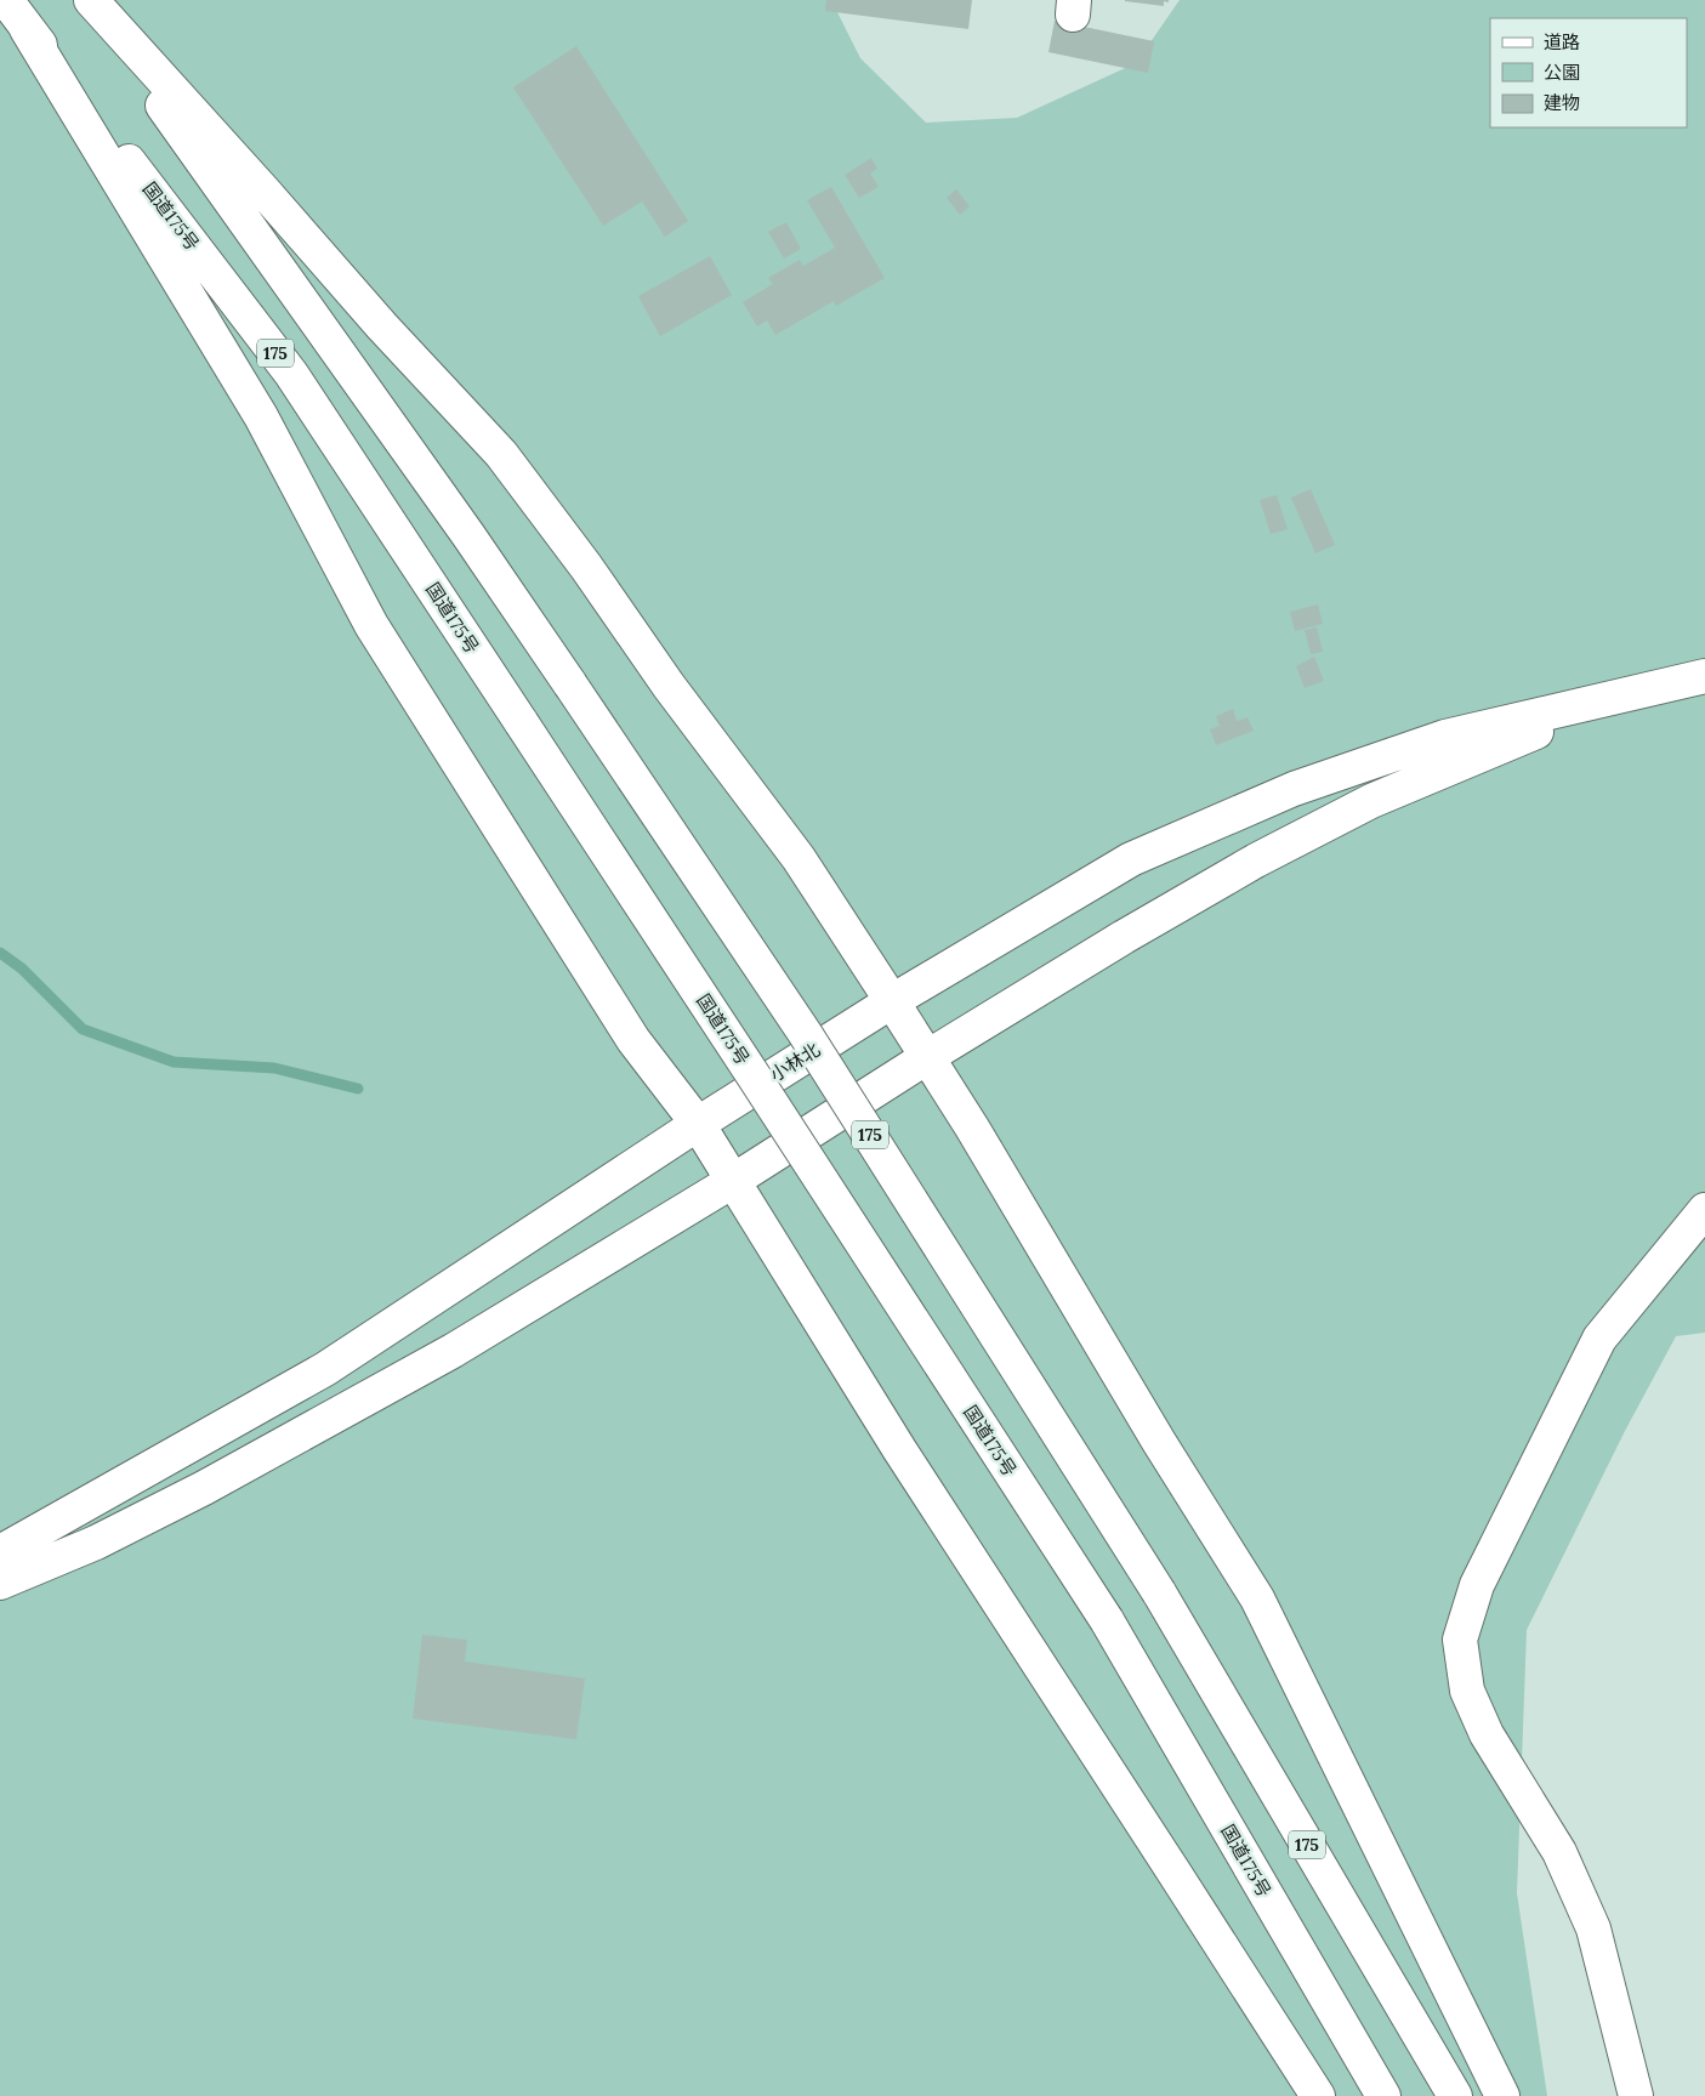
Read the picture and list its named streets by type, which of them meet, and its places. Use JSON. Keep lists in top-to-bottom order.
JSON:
{
  "streets": {
    "main road": ["国道175号", "175", "小林北"]
  },
  "legend": ["道路", "公園", "建物"]
}
